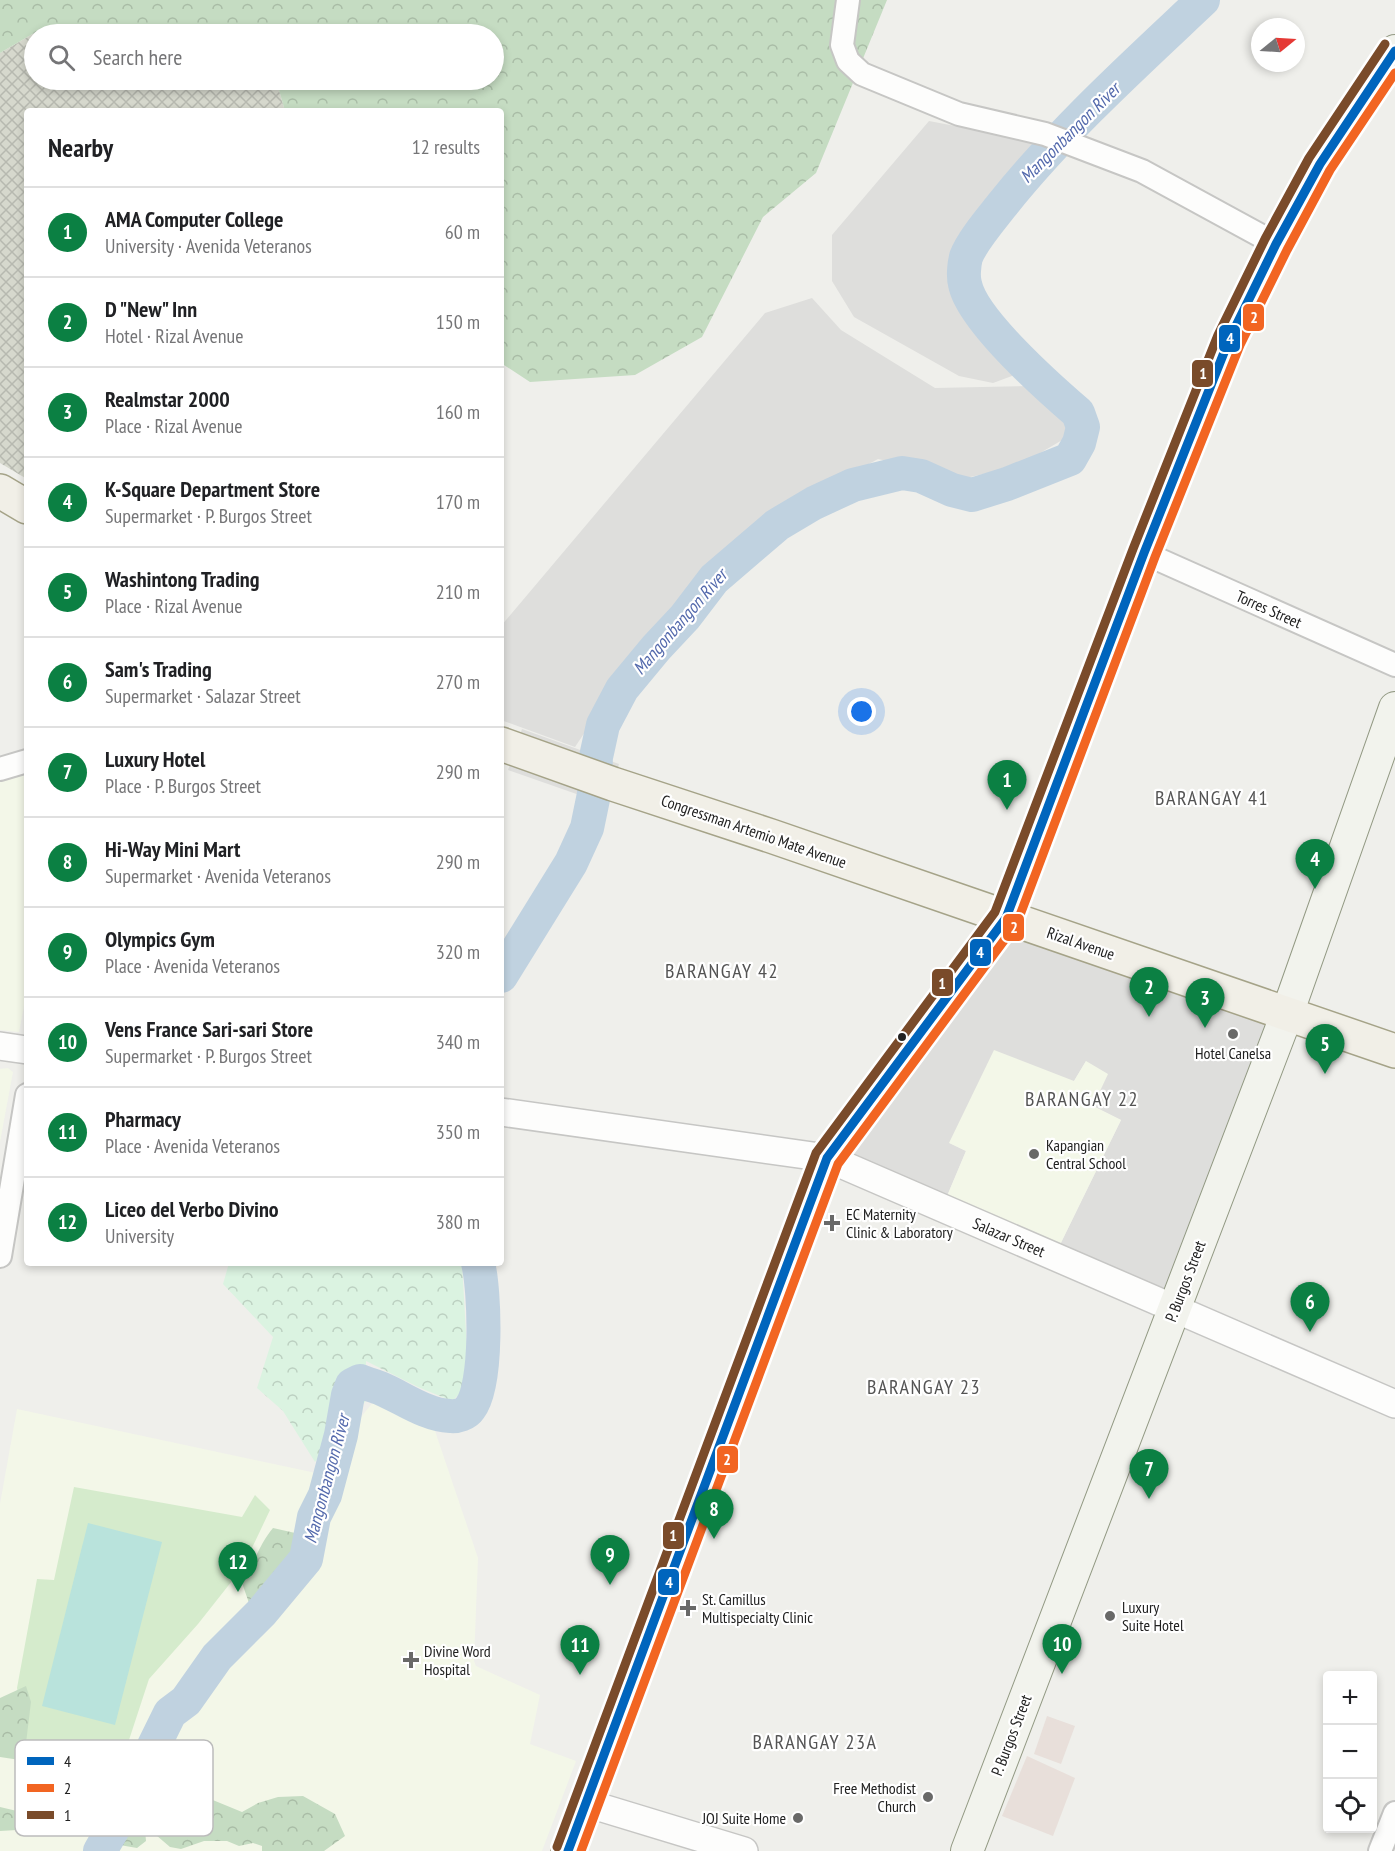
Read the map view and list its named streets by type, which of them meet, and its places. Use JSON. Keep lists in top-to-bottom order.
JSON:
{
  "streets": {
    "main road": ["Congressman Artemio Mate Avenue", "Rizal Avenue", "P. Burgos Street"],
    "street": ["Torres Street", "Salazar Street"]
  },
  "crossings": [
    ["Congressman Artemio Mate Avenue", "Rizal Avenue"],
    ["Rizal Avenue", "P. Burgos Street"],
    ["Salazar Street", "P. Burgos Street"]
  ],
  "districts": [
    "BARANGAY 41",
    "BARANGAY 42",
    "BARANGAY 22",
    "BARANGAY 23",
    "BARANGAY 23A"
  ],
  "water": ["Mangonbangon River"],
  "places": {
    "other": [
      "Hotel Canelsa",
      "Kapangian Central School",
      "Luxury Suite Hotel",
      "Free Methodist Church",
      "JOJ Suite Home"
    ],
    "health": ["EC Maternity Clinic & Laboratory", "St. Camillus Multispecialty Clinic", "Divine Word Hospital"]
  },
  "lines": ["transit line 1", "transit line 4", "transit line 2"],
  "legend": ["4", "2", "1"],
  "north": "right",
  "page": {
    "search": "Search here",
    "heading": ["Nearby", "12 results"],
    "list": [
      {
        "mark": "1",
        "name": "AMA Computer College",
        "note": "University · Avenida Veteranos",
        "value": "60 m"
      },
      {
        "mark": "2",
        "name": "D \"New\" Inn",
        "note": "Hotel · Rizal Avenue",
        "value": "150 m"
      },
      {
        "mark": "3",
        "name": "Realmstar 2000",
        "note": "Place · Rizal Avenue",
        "value": "160 m"
      },
      {
        "mark": "4",
        "name": "K-Square Department Store",
        "note": "Supermarket · P. Burgos Street",
        "value": "170 m"
      },
      {
        "mark": "5",
        "name": "Washintong Trading",
        "note": "Place · Rizal Avenue",
        "value": "210 m"
      },
      {
        "mark": "6",
        "name": "Sam's Trading",
        "note": "Supermarket · Salazar Street",
        "value": "270 m"
      },
      {
        "mark": "7",
        "name": "Luxury Hotel",
        "note": "Place · P. Burgos Street",
        "value": "290 m"
      },
      {
        "mark": "8",
        "name": "Hi-Way Mini Mart",
        "note": "Supermarket · Avenida Veteranos",
        "value": "290 m"
      },
      {
        "mark": "9",
        "name": "Olympics Gym",
        "note": "Place · Avenida Veteranos",
        "value": "320 m"
      },
      {
        "mark": "10",
        "name": "Vens France Sari-sari Store",
        "note": "Supermarket · P. Burgos Street",
        "value": "340 m"
      },
      {
        "mark": "11",
        "name": "Pharmacy",
        "note": "Place · Avenida Veteranos",
        "value": "350 m"
      },
      {
        "mark": "12",
        "name": "Liceo del Verbo Divino",
        "note": "University",
        "value": "380 m"
      }
    ],
    "pins": [
      "1",
      "4",
      "2",
      "3",
      "5",
      "6",
      "7",
      "8",
      "9",
      "12",
      "10",
      "11"
    ],
    "map_buttons": ["+", "−"]
  }
}
